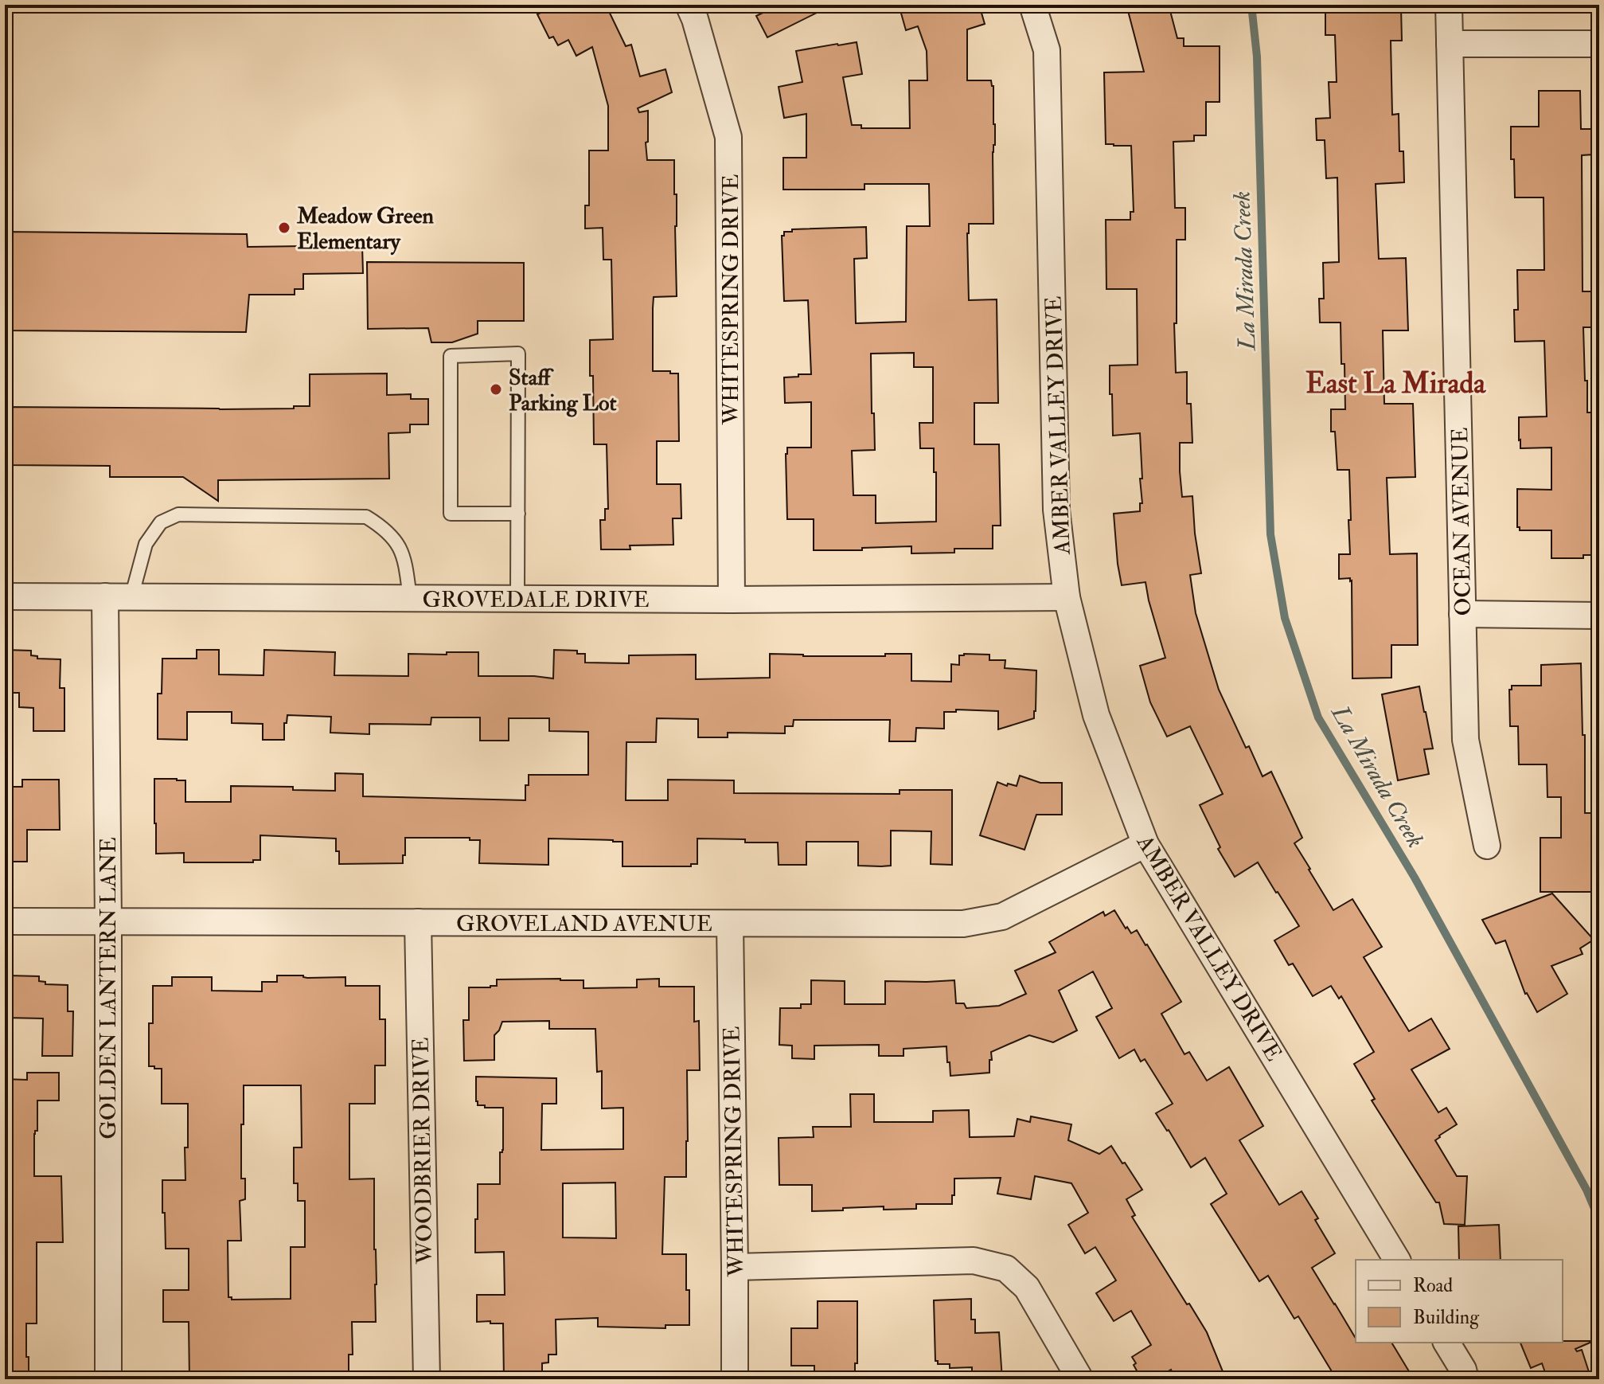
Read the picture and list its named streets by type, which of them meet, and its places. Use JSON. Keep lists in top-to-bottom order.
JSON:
{
  "streets": {
    "street": [
      "WHITESPRING DRIVE",
      "AMBER VALLEY DRIVE",
      "OCEAN AVENUE",
      "GROVEDALE DRIVE",
      "GROVELAND AVENUE",
      "GOLDEN LANTERN LANE",
      "WOODBRIER DRIVE"
    ]
  },
  "crossings": [
    ["WHITESPRING DRIVE", "GROVEDALE DRIVE"],
    ["WHITESPRING DRIVE", "GROVELAND AVENUE"],
    ["AMBER VALLEY DRIVE", "GROVEDALE DRIVE"],
    ["AMBER VALLEY DRIVE", "GROVELAND AVENUE"],
    ["GROVEDALE DRIVE", "GOLDEN LANTERN LANE"],
    ["GROVELAND AVENUE", "GOLDEN LANTERN LANE"],
    ["GROVELAND AVENUE", "WOODBRIER DRIVE"]
  ],
  "districts": ["East La Mirada"],
  "water": ["La Mirada Creek"],
  "places": ["Meadow Green Elementary", "Staff Parking Lot"],
  "legend": ["Road", "Building"]
}
